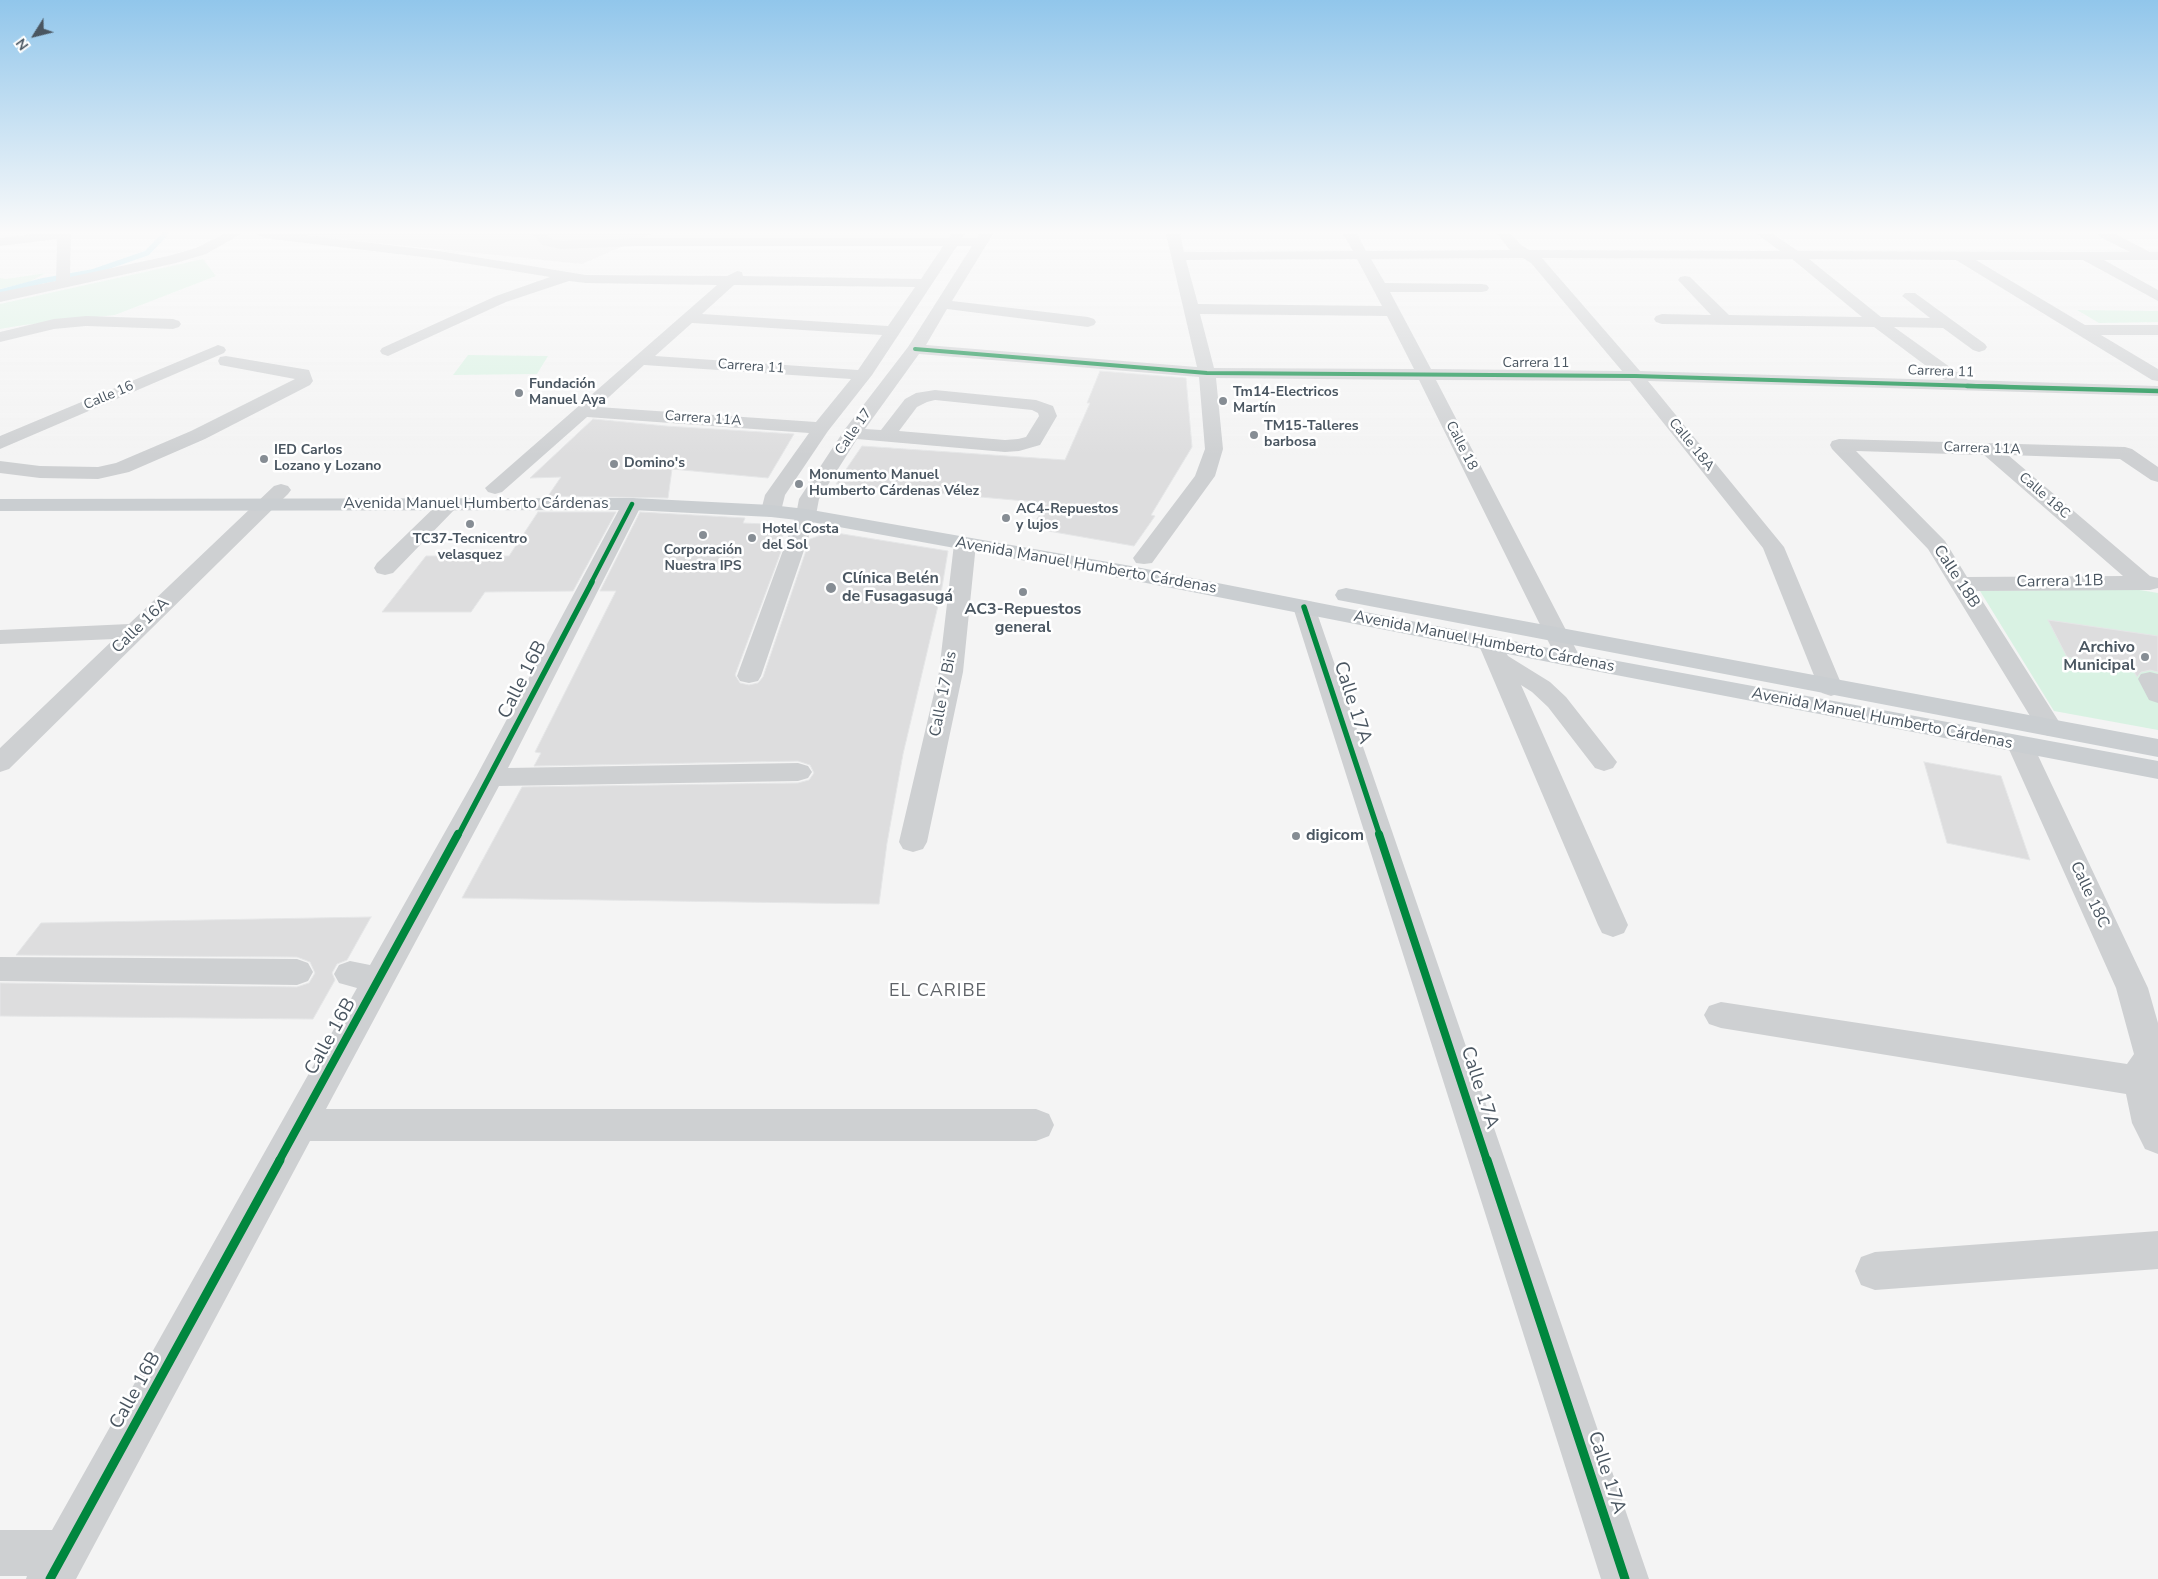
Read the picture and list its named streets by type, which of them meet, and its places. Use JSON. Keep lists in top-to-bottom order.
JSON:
{
  "streets": {
    "main road": ["Avenida Manuel Humberto Cárdenas"],
    "street": [
      "Carrera 11",
      "Calle 16",
      "Carrera 11A",
      "Calle 17",
      "Calle 18A",
      "Calle 18",
      "Calle 18C",
      "Calle 18B",
      "Carrera 11B",
      "Calle 16A",
      "Calle 16B",
      "Calle 17 Bis",
      "Calle 17A"
    ]
  },
  "crossings": [
    ["Carrera 11", "Calle 17"],
    ["Carrera 11", "Calle 18A"],
    ["Carrera 11", "Calle 18"],
    ["Carrera 11A", "Calle 17"],
    ["Carrera 11A", "Calle 18C"],
    ["Carrera 11A", "Calle 18B"],
    ["Calle 17", "Avenida Manuel Humberto Cárdenas"],
    ["Calle 18A", "Avenida Manuel Humberto Cárdenas"],
    ["Calle 18", "Avenida Manuel Humberto Cárdenas"],
    ["Calle 18C", "Avenida Manuel Humberto Cárdenas"],
    ["Calle 18C", "Carrera 11B"],
    ["Avenida Manuel Humberto Cárdenas", "Calle 18B"],
    ["Avenida Manuel Humberto Cárdenas", "Calle 16A"],
    ["Avenida Manuel Humberto Cárdenas", "Calle 16B"],
    ["Avenida Manuel Humberto Cárdenas", "Calle 17 Bis"],
    ["Avenida Manuel Humberto Cárdenas", "Calle 17A"],
    ["Calle 18B", "Carrera 11B"]
  ],
  "districts": ["EL CARIBE"],
  "places": [
    "Fundación Manuel Aya",
    "Tm14-Electricos Martín",
    "TM15-Talleres barbosa",
    "IED Carlos Lozano y Lozano",
    "Domino's",
    "Monumento Manuel Humberto Cárdenas Vélez",
    "AC4-Repuestos y lujos",
    "TC37-Tecnicentro velasquez",
    "Corporación Nuestra IPS",
    "Hotel Costa del Sol",
    "Clínica Belén de Fusagasugá",
    "AC3-Repuestos general",
    "Archivo Municipal",
    "digicom"
  ],
  "north": "bottom left"
}
